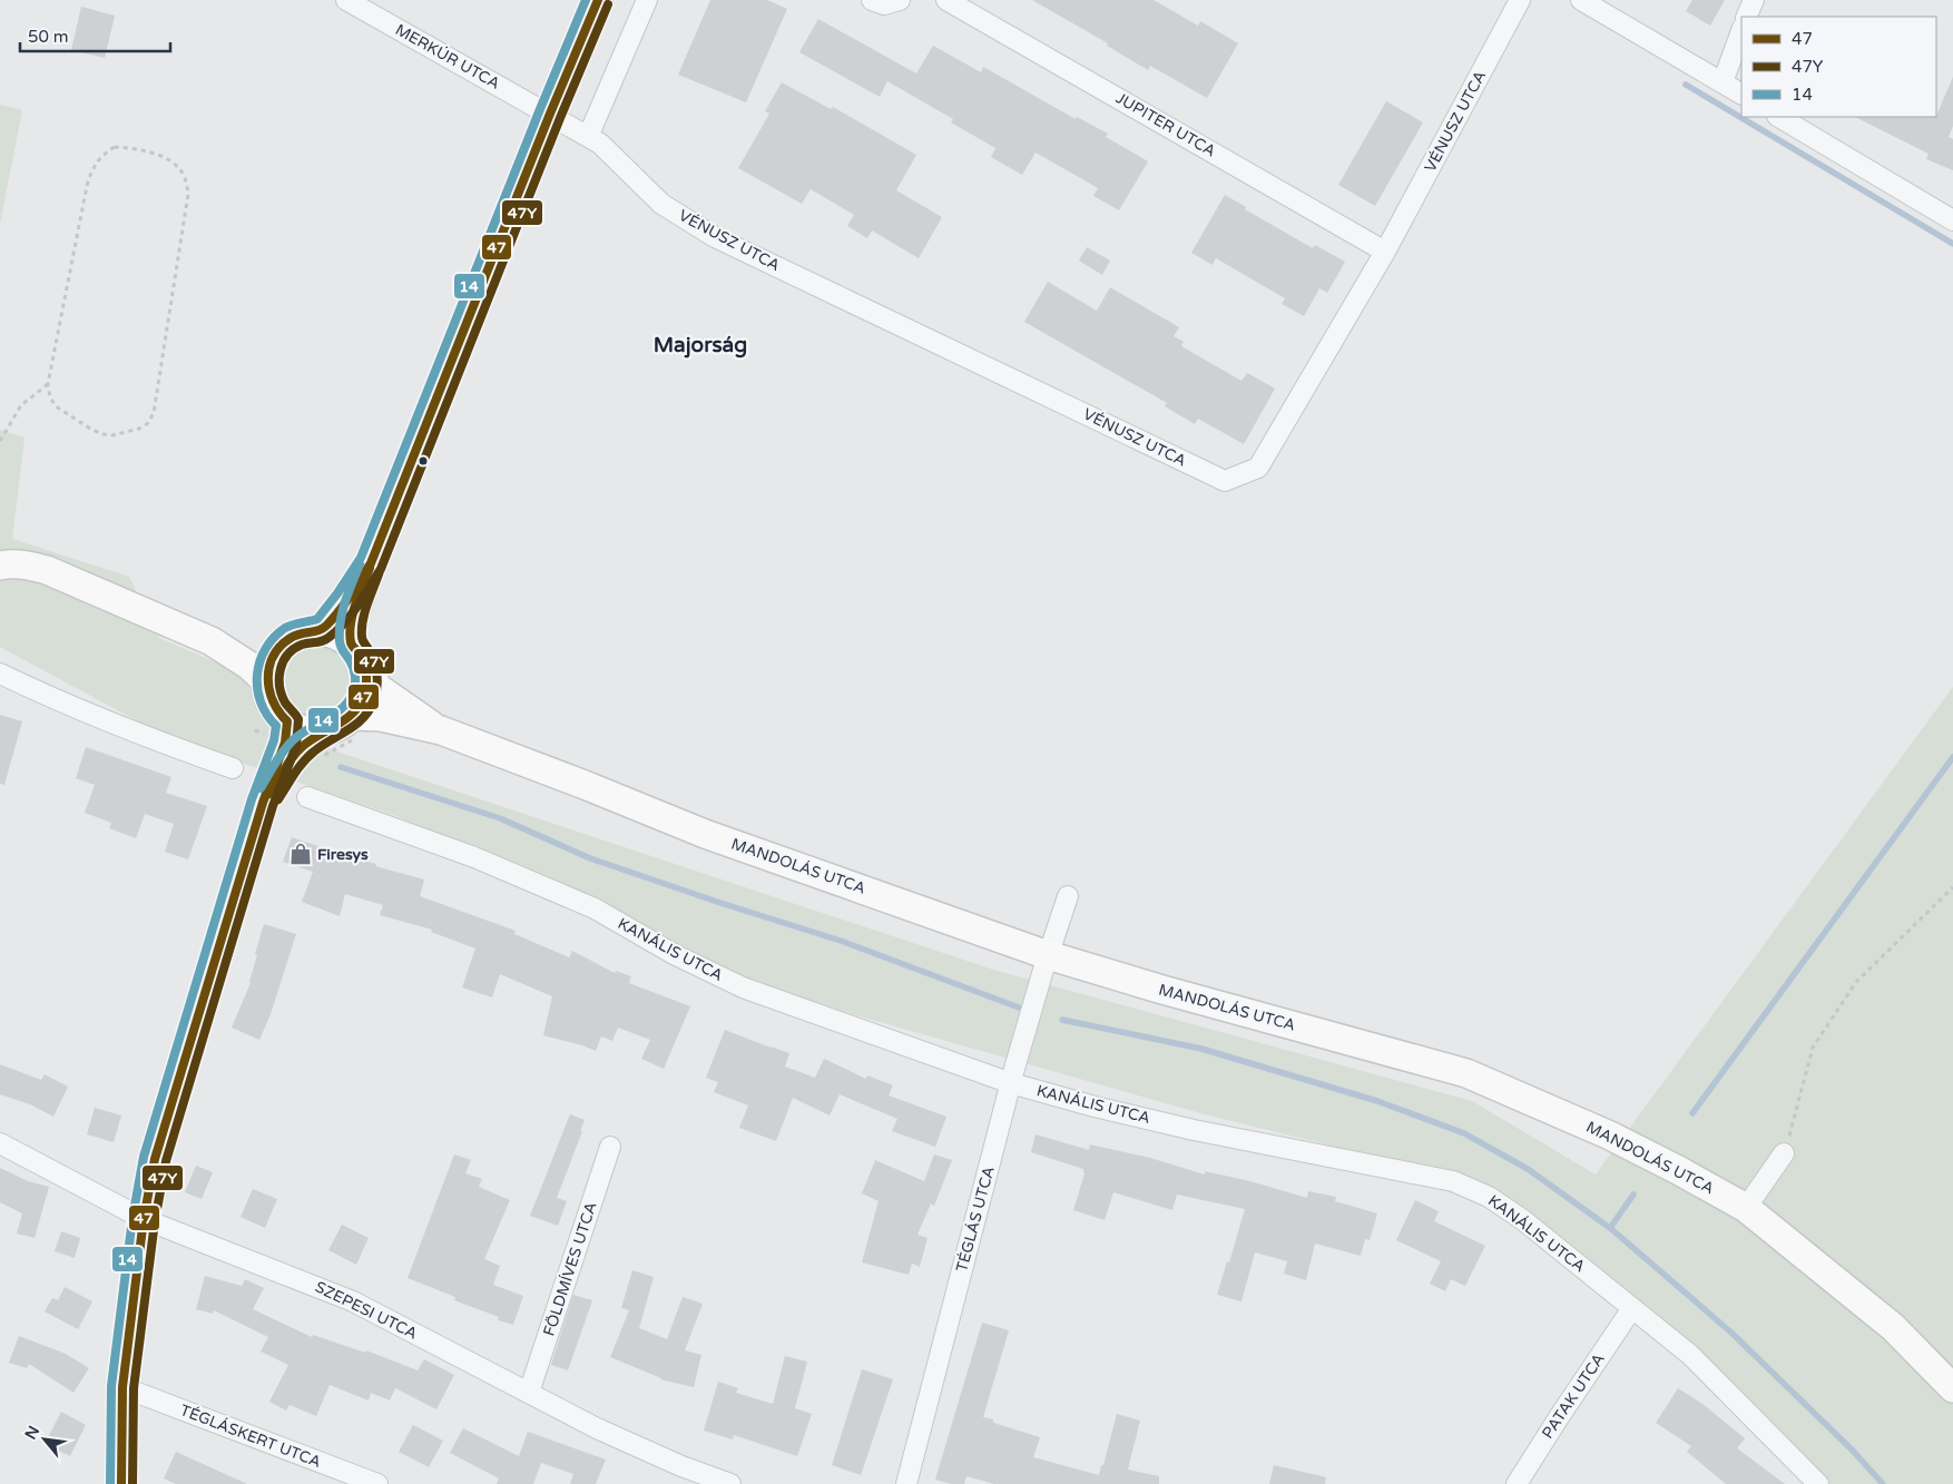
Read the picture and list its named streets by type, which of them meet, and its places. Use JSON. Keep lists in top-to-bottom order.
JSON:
{
  "streets": {
    "street": [
      "MERKÚR UTCA",
      "VÉNUSZ UTCA",
      "JUPITER UTCA",
      "MANDOLÁS UTCA",
      "KANÁLIS UTCA",
      "TÉGLÁS UTCA",
      "FÖLDMÍVES UTCA",
      "SZEPESI UTCA",
      "PATAK UTCA",
      "TÉGLÁSKERT UTCA"
    ]
  },
  "crossings": [
    ["MERKÚR UTCA", "VÉNUSZ UTCA"],
    ["VÉNUSZ UTCA", "JUPITER UTCA"],
    ["MANDOLÁS UTCA", "TÉGLÁS UTCA"],
    ["KANÁLIS UTCA", "TÉGLÁS UTCA"],
    ["KANÁLIS UTCA", "PATAK UTCA"],
    ["FÖLDMÍVES UTCA", "SZEPESI UTCA"]
  ],
  "districts": ["Majorság"],
  "places": {
    "shop": ["Firesys"]
  },
  "lines": ["transit line 47", "transit line 14", "transit line 47Y"],
  "legend": ["47", "47Y", "14"],
  "scale_bar": "50 m",
  "north": "top left"
}
